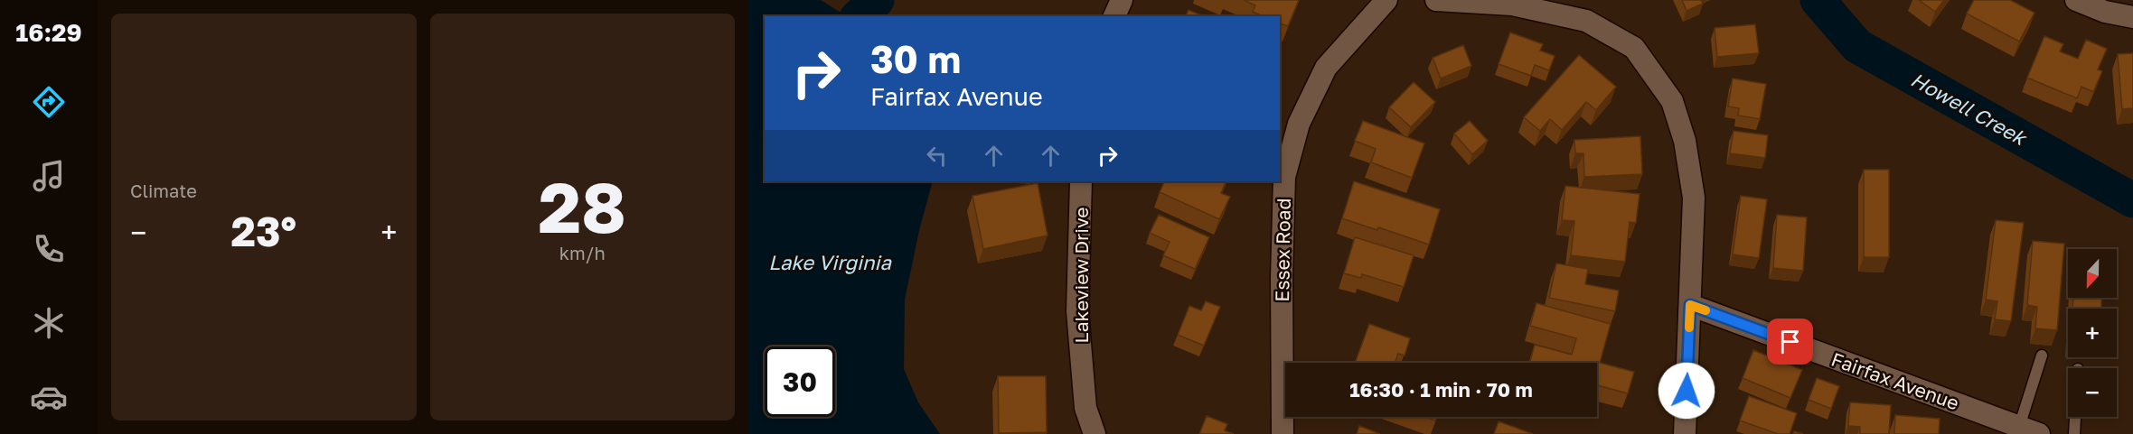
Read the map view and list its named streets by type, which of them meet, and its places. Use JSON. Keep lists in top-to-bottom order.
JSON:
{
  "streets": {
    "street": ["Essex Road", "Lakeview Drive", "Fairfax Avenue"]
  },
  "water": ["Howell Creek", "Lake Virginia"],
  "north": "bottom",
  "page": {
    "tabs": "16:29",
    "tile": [
      "Climate",
      ["28", "km/h"]
    ],
    "turn": ["30 m", "Fairfax Avenue"],
    "heat": ["−", "23°", "+"],
    "map_buttons": ["+", "−"],
    "limit": "30",
    "trip": "16:30 · 1 min · 70 m"
  }
}
